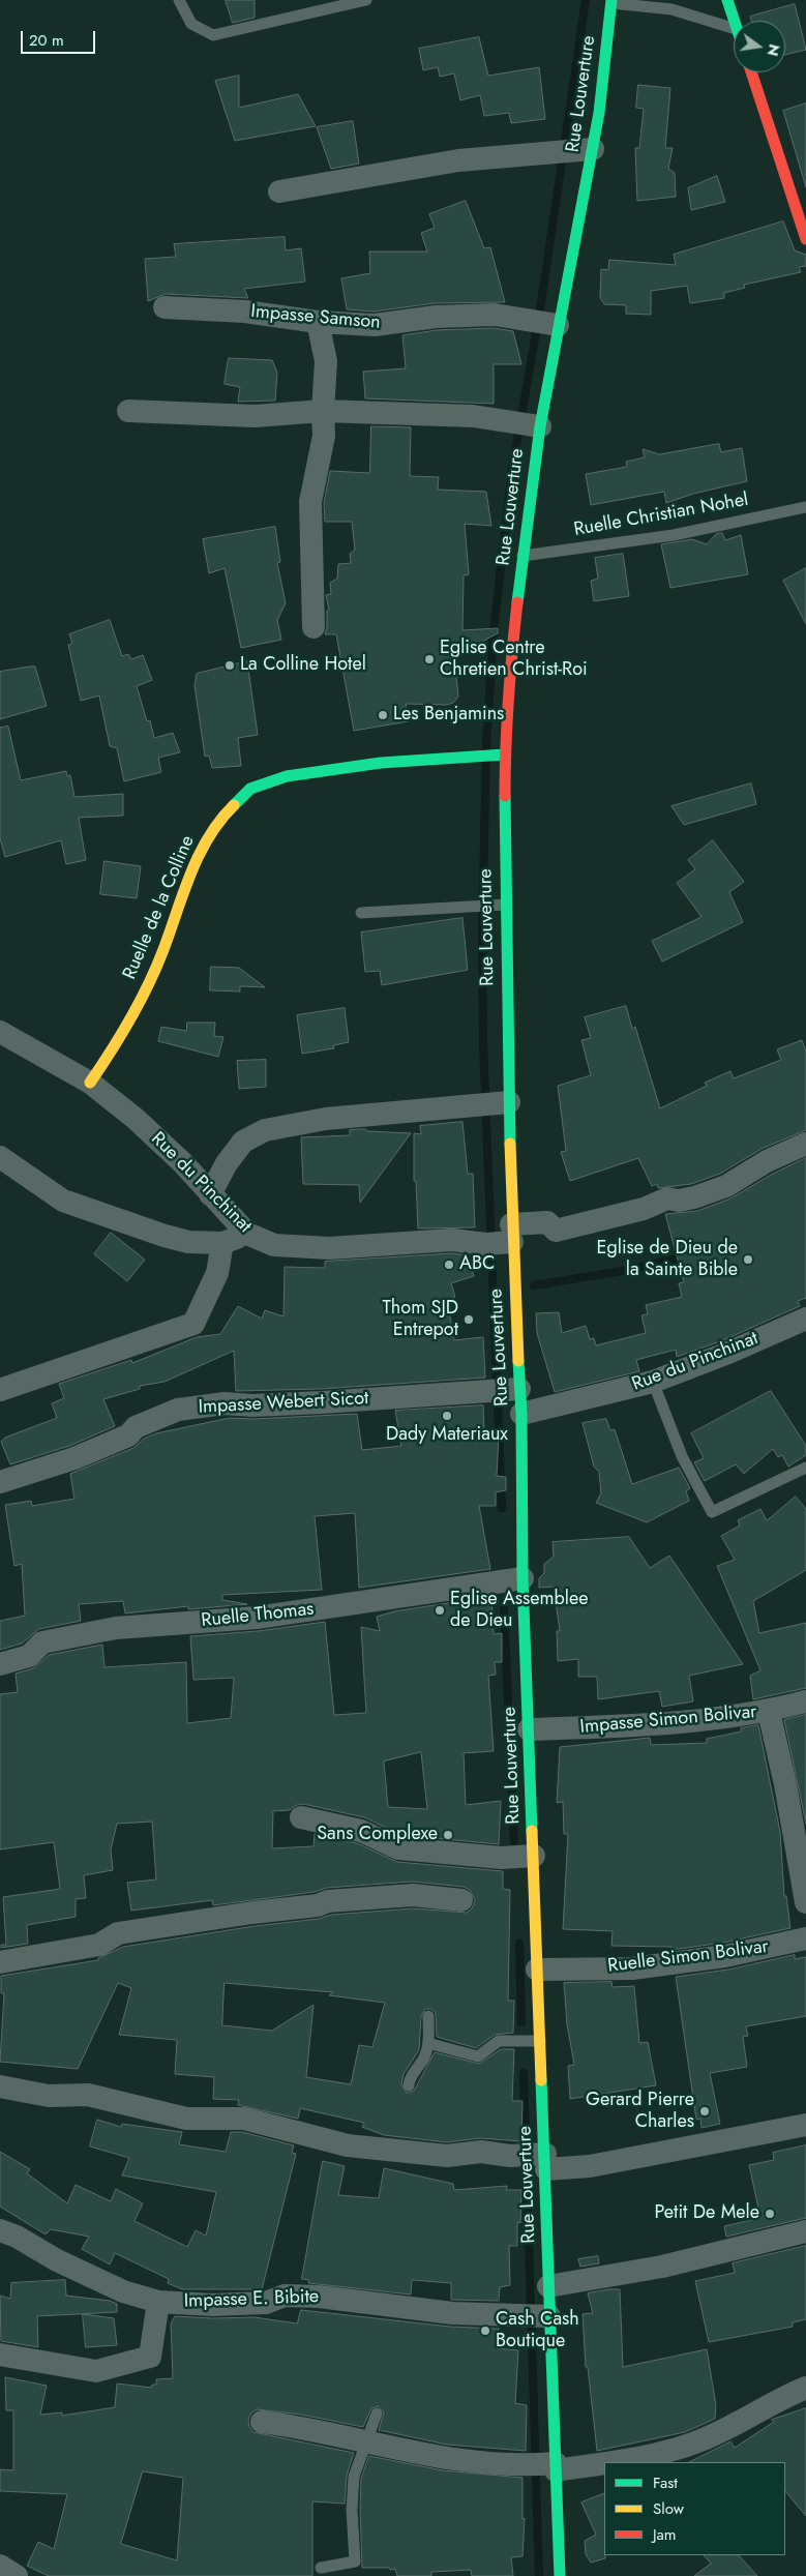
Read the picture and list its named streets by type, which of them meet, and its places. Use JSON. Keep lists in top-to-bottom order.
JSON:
{
  "streets": {
    "main road": ["Rue Louverture", "Ruelle de la Colline"],
    "street": [
      "Impasse Samson",
      "Rue du Pinchinat",
      "Impasse Webert Sicot",
      "Ruelle Thomas",
      "Impasse Simon Bolivar",
      "Ruelle Simon Bolivar",
      "Impasse E. Bibite"
    ],
    "lane": ["Ruelle Christian Nohel"]
  },
  "crossings": [
    ["Rue Louverture", "Impasse Samson"],
    ["Rue Louverture", "Ruelle Christian Nohel"],
    ["Rue Louverture", "Ruelle de la Colline"],
    ["Rue Louverture", "Rue du Pinchinat"],
    ["Rue Louverture", "Impasse Webert Sicot"],
    ["Rue Louverture", "Ruelle Thomas"],
    ["Rue Louverture", "Impasse Simon Bolivar"],
    ["Rue Louverture", "Ruelle Simon Bolivar"],
    ["Rue Louverture", "Impasse E. Bibite"],
    ["Ruelle de la Colline", "Rue du Pinchinat"]
  ],
  "places": [
    "Eglise Centre Chretien Christ-Roi",
    "La Colline Hotel",
    "Les Benjamins",
    "Eglise de Dieu de la Sainte Bible",
    "ABC",
    "Thom SJD Entrepot",
    "Dady Materiaux",
    "Eglise Assemblee de Dieu",
    "Sans Complexe",
    "Gerard Pierre Charles",
    "Petit De Mele",
    "Cash Cash Boutique"
  ],
  "legend": ["Fast", "Slow", "Jam"],
  "scale_bar": "20 m",
  "north": "right"
}
